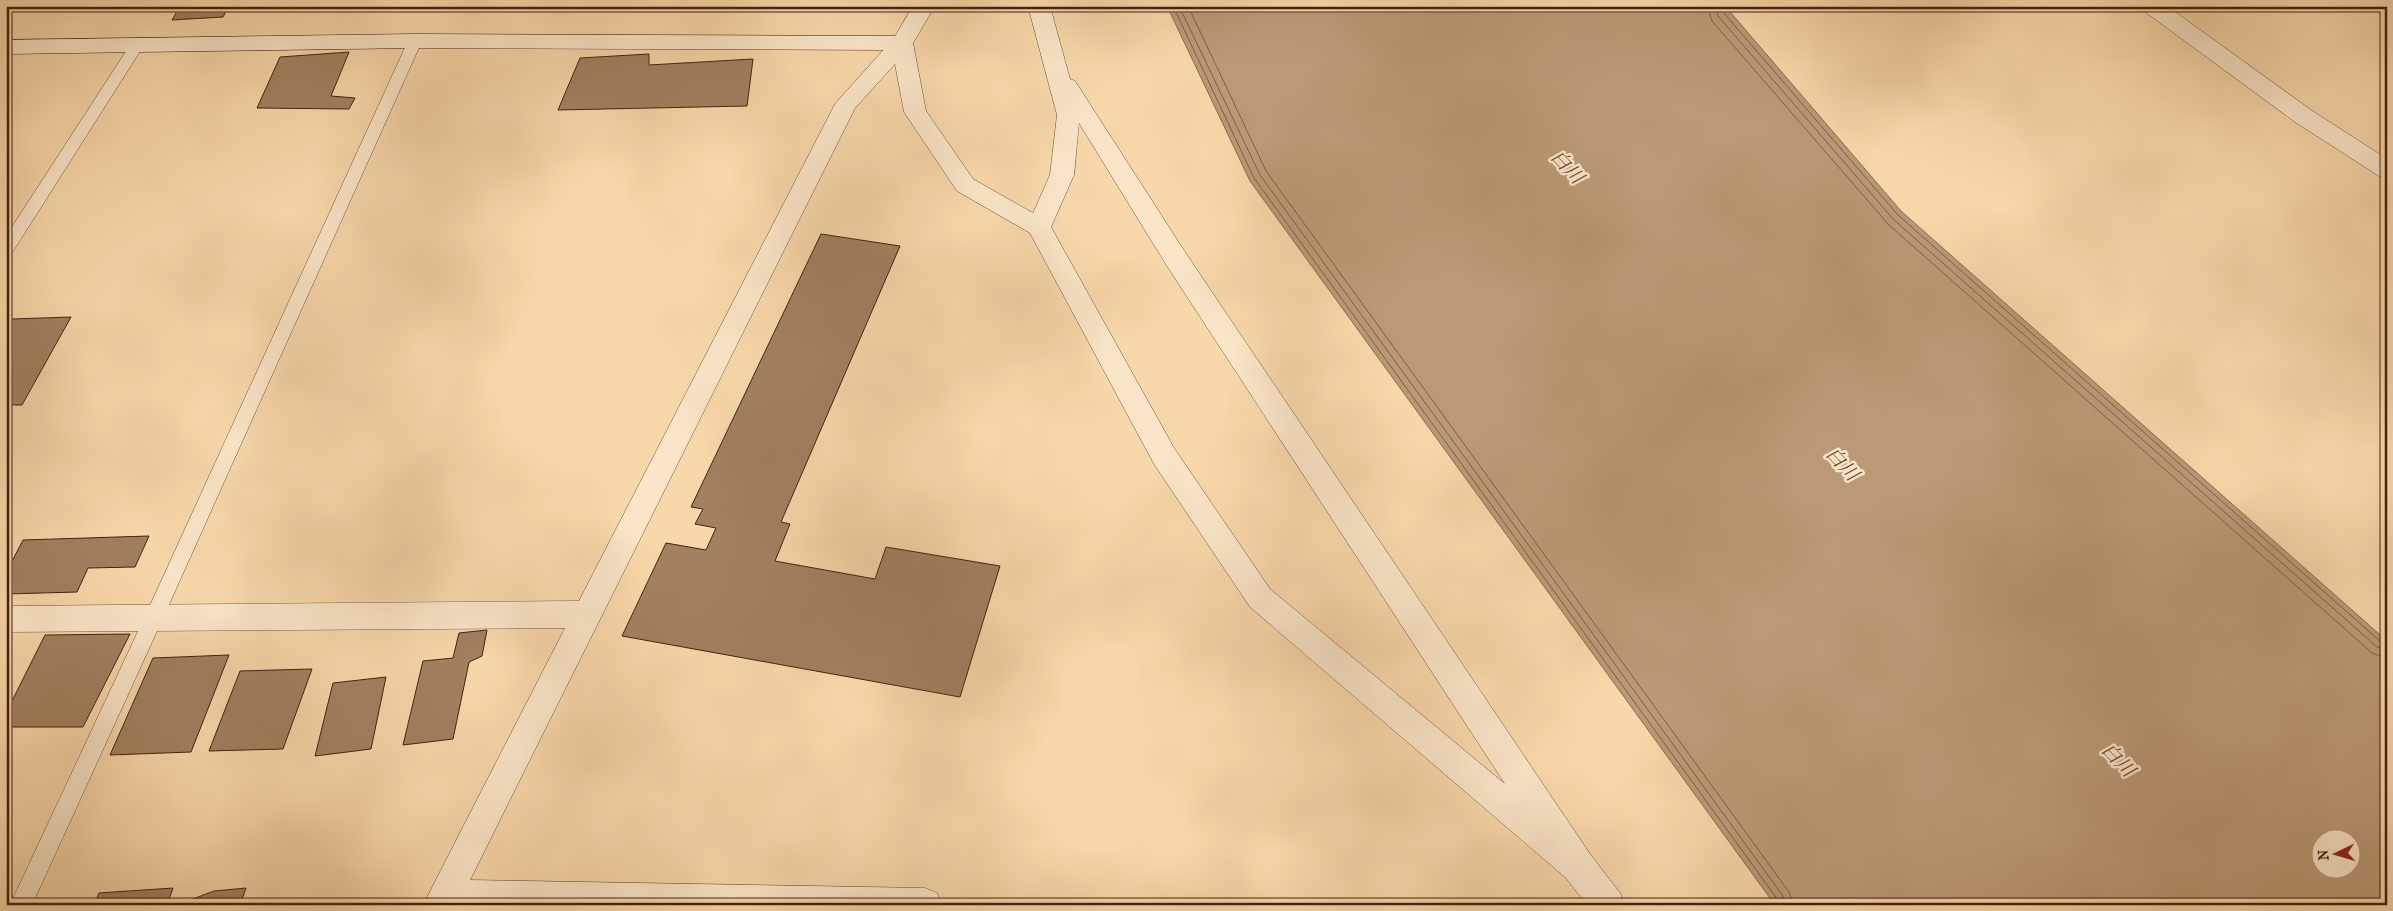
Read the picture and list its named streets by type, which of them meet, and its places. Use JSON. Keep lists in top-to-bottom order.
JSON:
{
  "water": ["白川"],
  "north": "left"
}
